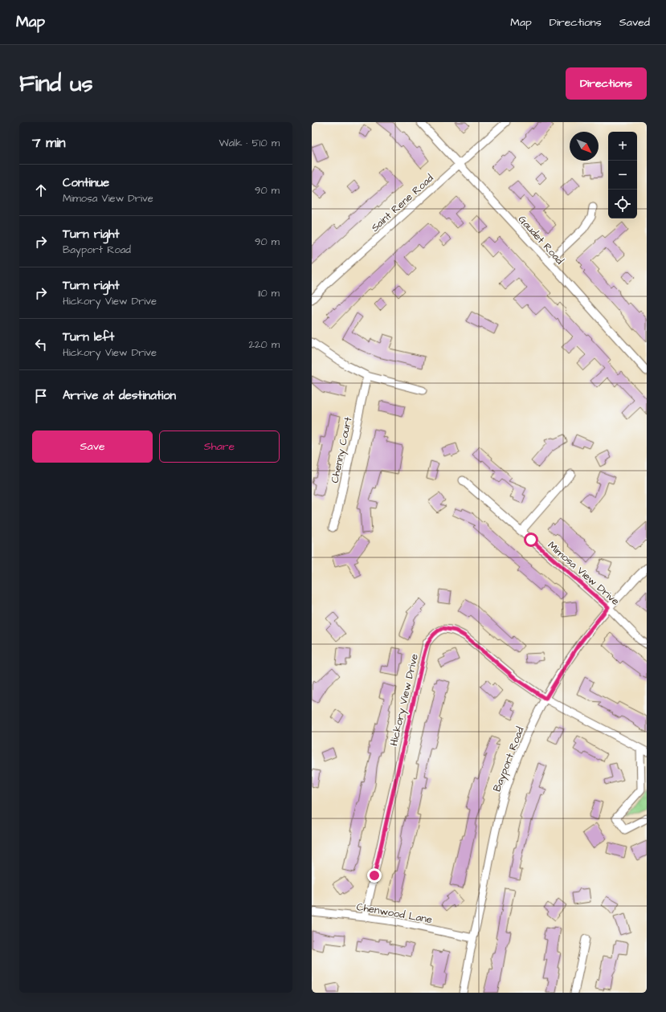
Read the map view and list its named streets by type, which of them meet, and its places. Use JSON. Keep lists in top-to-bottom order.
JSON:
{
  "streets": {
    "street": [
      "Saint Rene Road",
      "Gaudet Road",
      "Chenny Court",
      "Mimosa View Drive",
      "Hickory View Drive",
      "Bayport Road",
      "Chenwood Lane"
    ]
  },
  "crossings": [
    ["Saint Rene Road", "Gaudet Road"],
    ["Mimosa View Drive", "Bayport Road"],
    ["Hickory View Drive", "Bayport Road"],
    ["Hickory View Drive", "Chenwood Lane"],
    ["Bayport Road", "Chenwood Lane"]
  ],
  "north": "bottom right",
  "page": {
    "header": "Map",
    "nav": ["Map", "Directions", "Saved"],
    "buttons": [
      "Directions",
      ["Save", "Share"]
    ],
    "title": "Find us",
    "heading": ["7 min", "Walk · 510 m"],
    "map_buttons": ["+", "−"],
    "list": [
      ["Continue", "Mimosa View Drive", "90 m"],
      ["Turn right", "Bayport Road", "90 m"],
      ["Turn right", "Hickory View Drive", "110 m"],
      ["Turn left", "Hickory View Drive", "220 m"],
      "Arrive at destination"
    ]
  }
}
